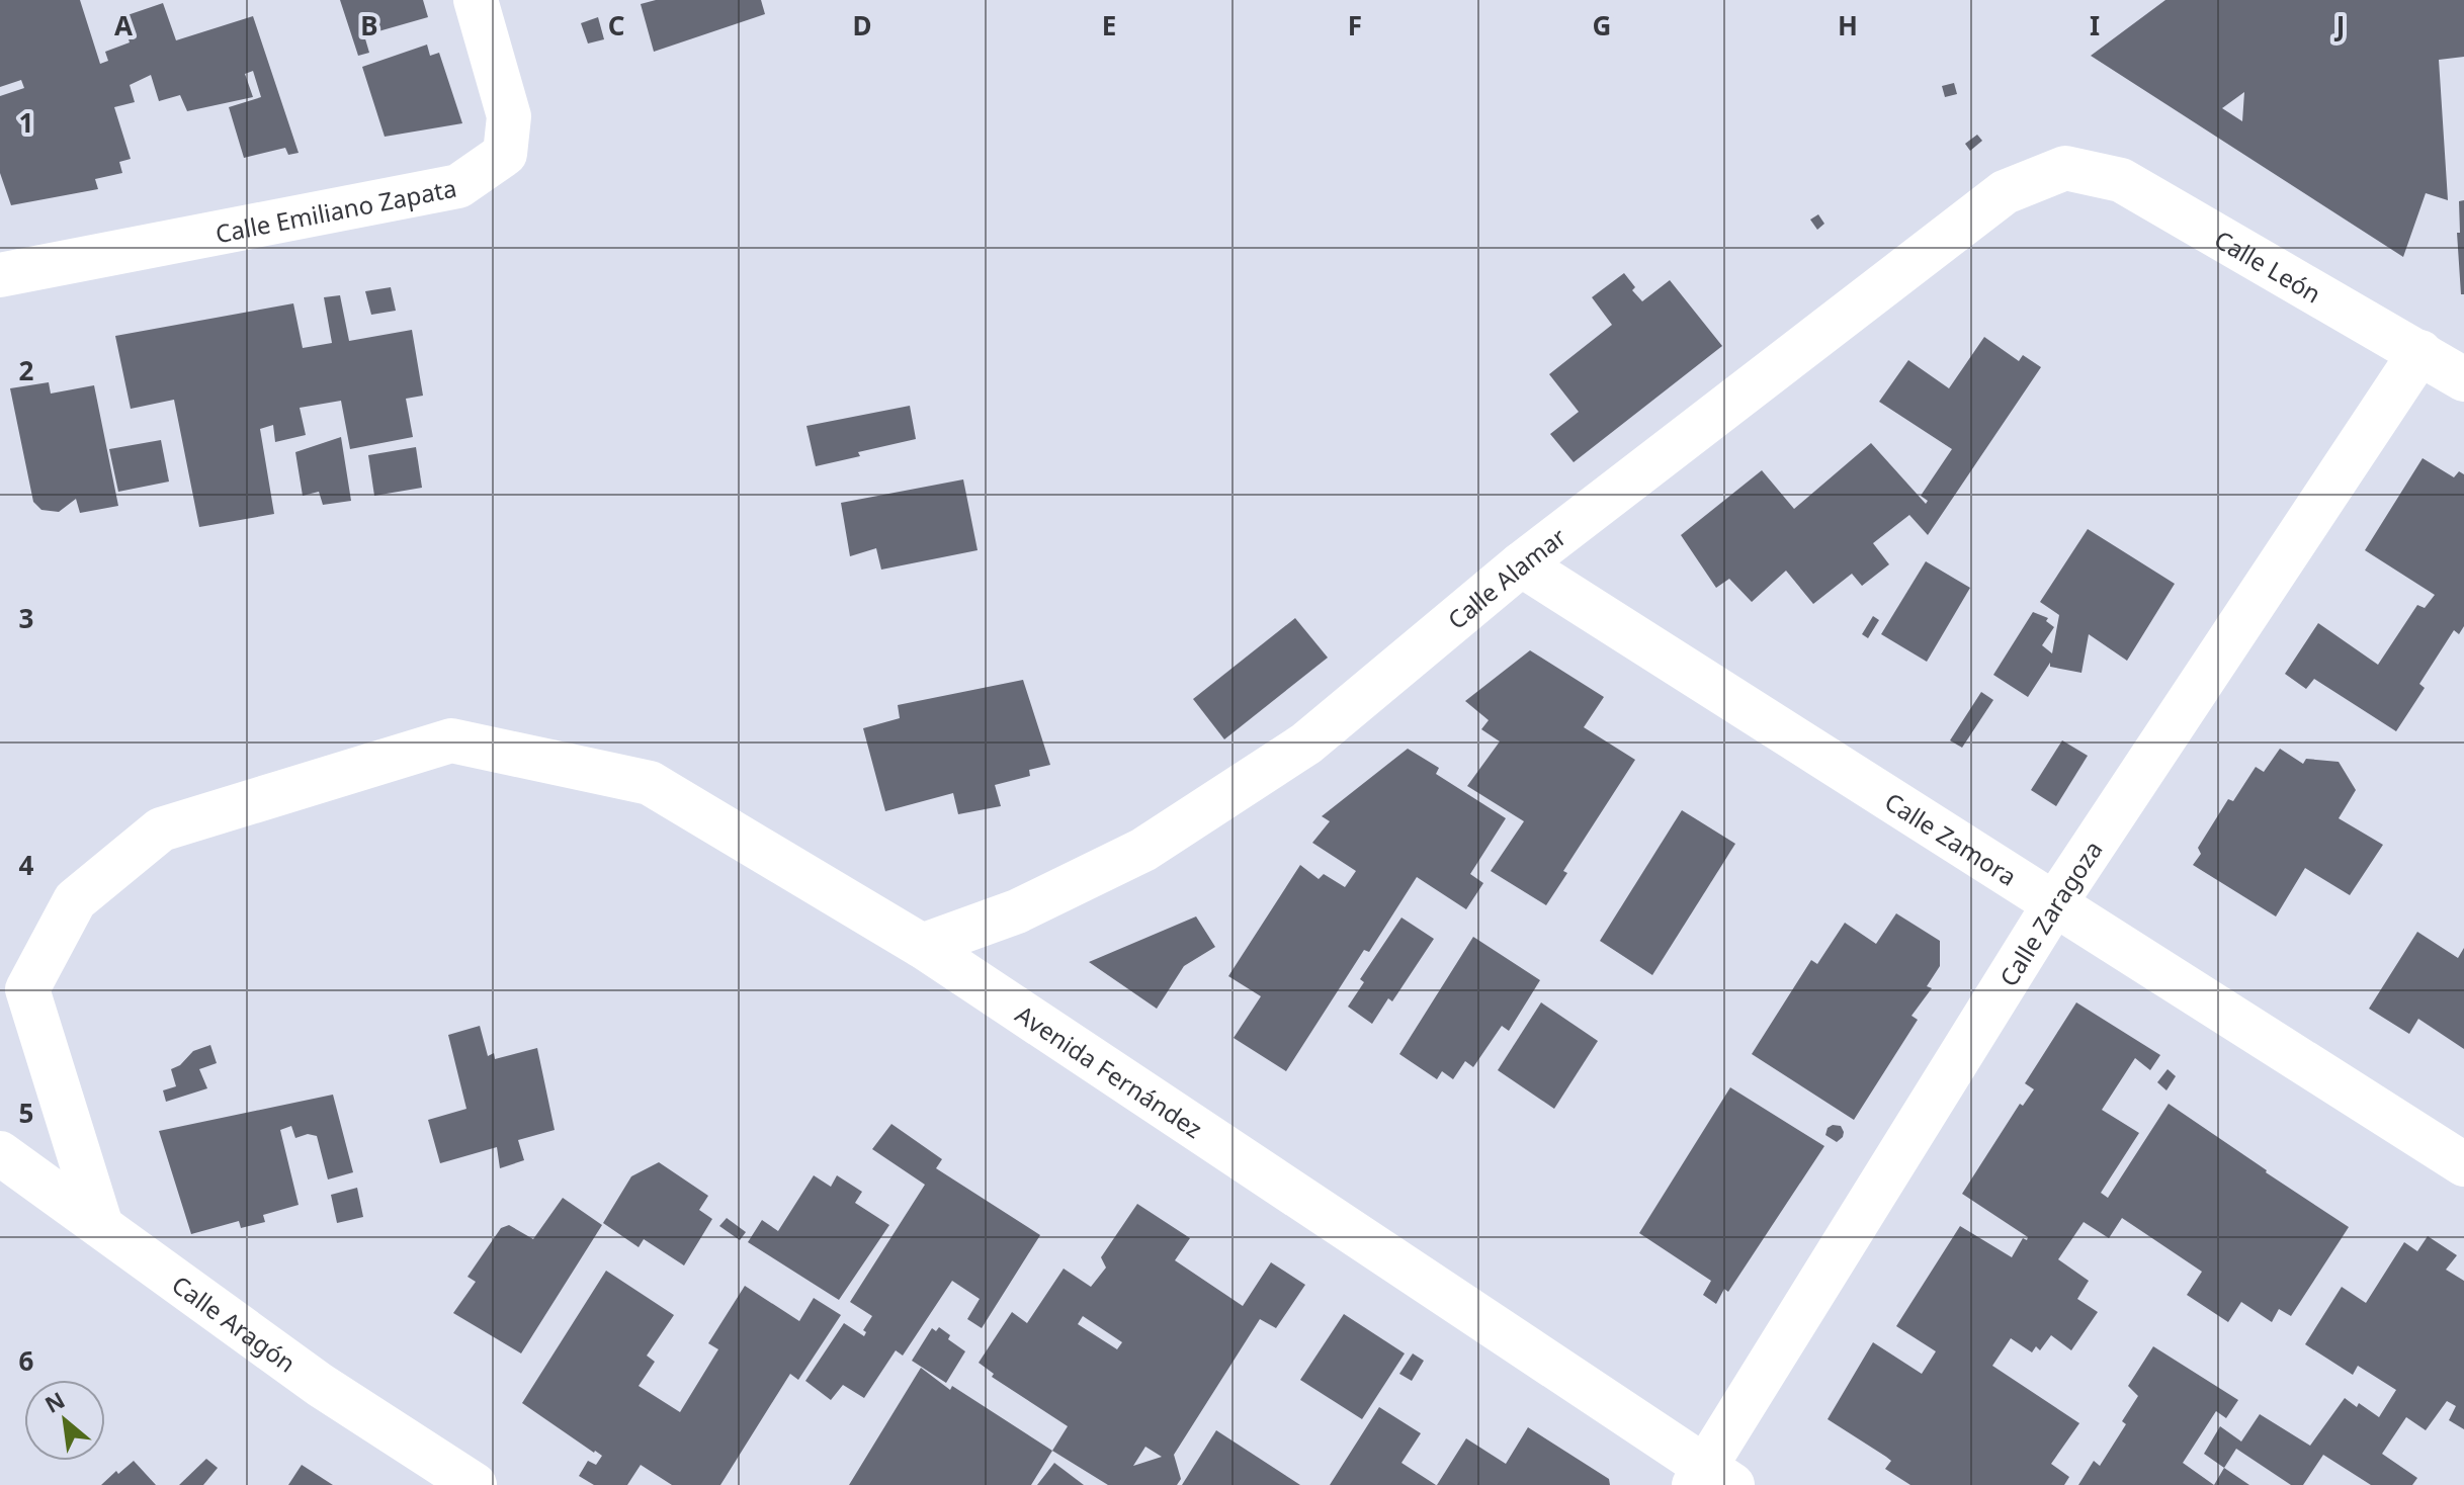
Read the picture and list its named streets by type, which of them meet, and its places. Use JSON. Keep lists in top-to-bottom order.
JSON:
{
  "streets": {
    "street": [
      "Calle Emiliano Zapata",
      "Calle León",
      "Calle Alamar",
      "Calle Zamora",
      "Calle Zaragoza",
      "Avenida Fernández",
      "Calle Aragón"
    ]
  },
  "crossings": [
    ["Calle León", "Calle Alamar"],
    ["Calle León", "Calle Zaragoza"],
    ["Calle Alamar", "Calle Zamora"],
    ["Calle Alamar", "Avenida Fernández"],
    ["Calle Zamora", "Calle Zaragoza"],
    ["Calle Zaragoza", "Avenida Fernández"],
    ["Avenida Fernández", "Calle Aragón"]
  ],
  "north": "top left",
  "grid": {
    "columns": [
      "A",
      "B",
      "C",
      "D",
      "E",
      "F",
      "G",
      "H",
      "I",
      "J"
    ],
    "rows": [
      "1",
      "2",
      "3",
      "4",
      "5",
      "6"
    ]
  }
}
